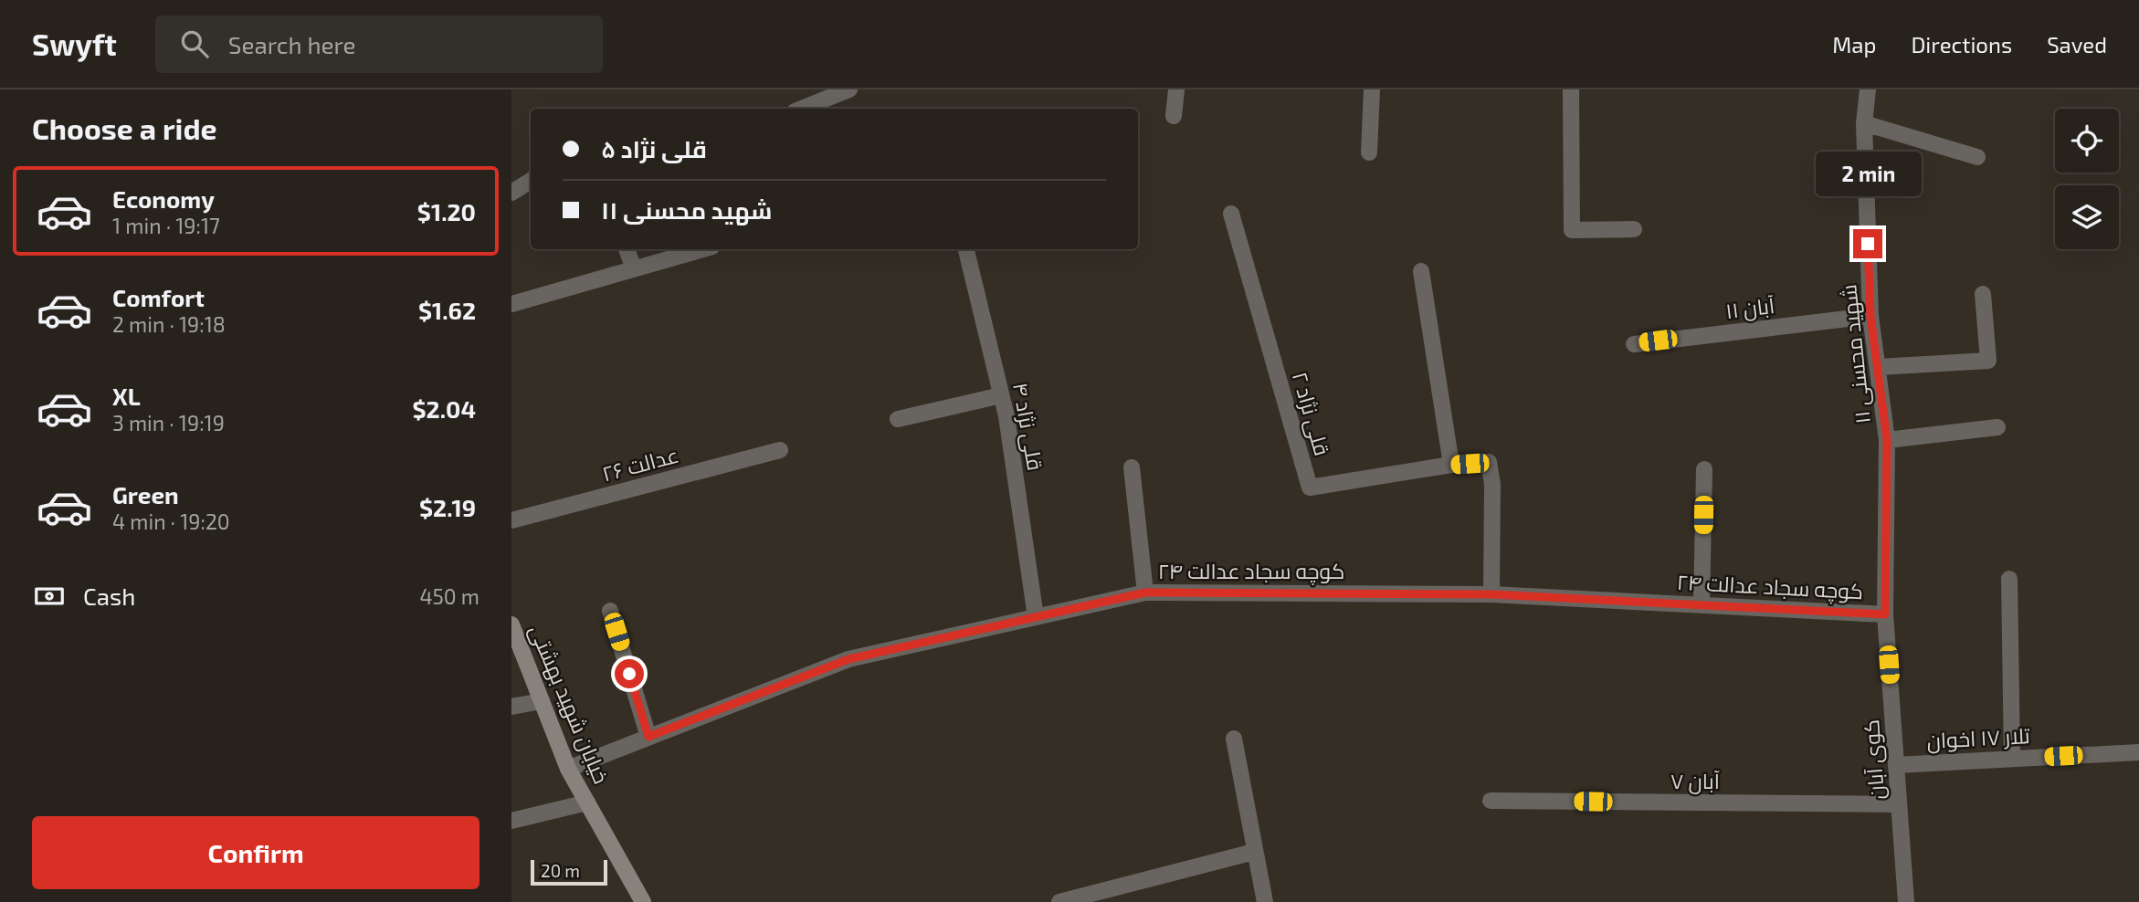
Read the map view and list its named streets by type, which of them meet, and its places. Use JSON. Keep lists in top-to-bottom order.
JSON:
{
  "streets": {
    "main road": ["خیابان شهید بهشتی"],
    "street": [
      "آبان ۱۱",
      "شهید محسنی ۱۱",
      "قلی نژاد ۲",
      "قلی نژاد ۴",
      "عدالت ۲۶",
      "کوچه سجاد عدالت ۲۴",
      "تلار ۱۷ اخوان",
      "کوی آبان",
      "آبان ۷"
    ]
  },
  "crossings": [
    ["آبان ۱۱", "شهید محسنی ۱۱"],
    ["شهید محسنی ۱۱", "کوچه سجاد عدالت ۲۴"],
    ["شهید محسنی ۱۱", "کوی آبان"],
    ["قلی نژاد ۲", "کوچه سجاد عدالت ۲۴"],
    ["قلی نژاد ۴", "کوچه سجاد عدالت ۲۴"],
    ["کوچه سجاد عدالت ۲۴", "خیابان شهید بهشتی"],
    ["کوچه سجاد عدالت ۲۴", "کوی آبان"],
    ["تلار ۱۷ اخوان", "کوی آبان"],
    ["کوی آبان", "آبان ۷"]
  ],
  "scale_bar": "20 m",
  "page": {
    "header": "Swyft",
    "search": "Search here",
    "nav": ["Map", "Directions", "Saved"],
    "heading": "Choose a ride",
    "banner": ["قلی نژاد ۵", "شهید محسنی ۱۱"],
    "bubble": "2 min",
    "list": [
      {
        "name": "Economy",
        "note": "1 min · 19:17",
        "value": "$1.20"
      },
      {
        "name": "Comfort",
        "note": "2 min · 19:18",
        "value": "$1.62"
      },
      {
        "name": "XL",
        "note": "3 min · 19:19",
        "value": "$2.04"
      },
      {
        "name": "Green",
        "note": "4 min · 19:20",
        "value": "$2.19"
      }
    ],
    "pay": ["Cash", "450 m"],
    "buttons": "Confirm",
    "scale": "20 m"
  }
}
